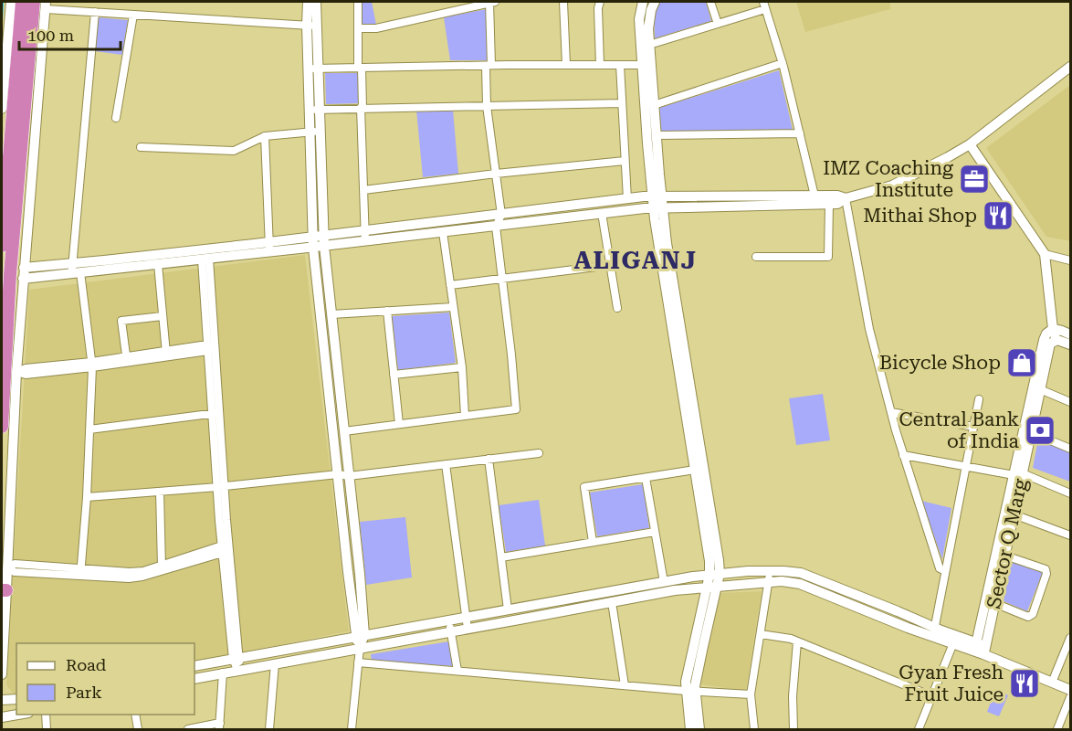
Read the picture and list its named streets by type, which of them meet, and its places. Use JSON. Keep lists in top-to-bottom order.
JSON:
{
  "streets": {
    "street": ["Sector Q Marg"]
  },
  "districts": ["ALIGANJ"],
  "places": {
    "office": ["IMZ Coaching Institute"],
    "restaurant": ["Mithai Shop", "Gyan Fresh Fruit Juice"],
    "shop": ["Bicycle Shop"],
    "bank": ["Central Bank of India"]
  },
  "legend": ["Road", "Park"],
  "scale_bar": "100 m"
}
